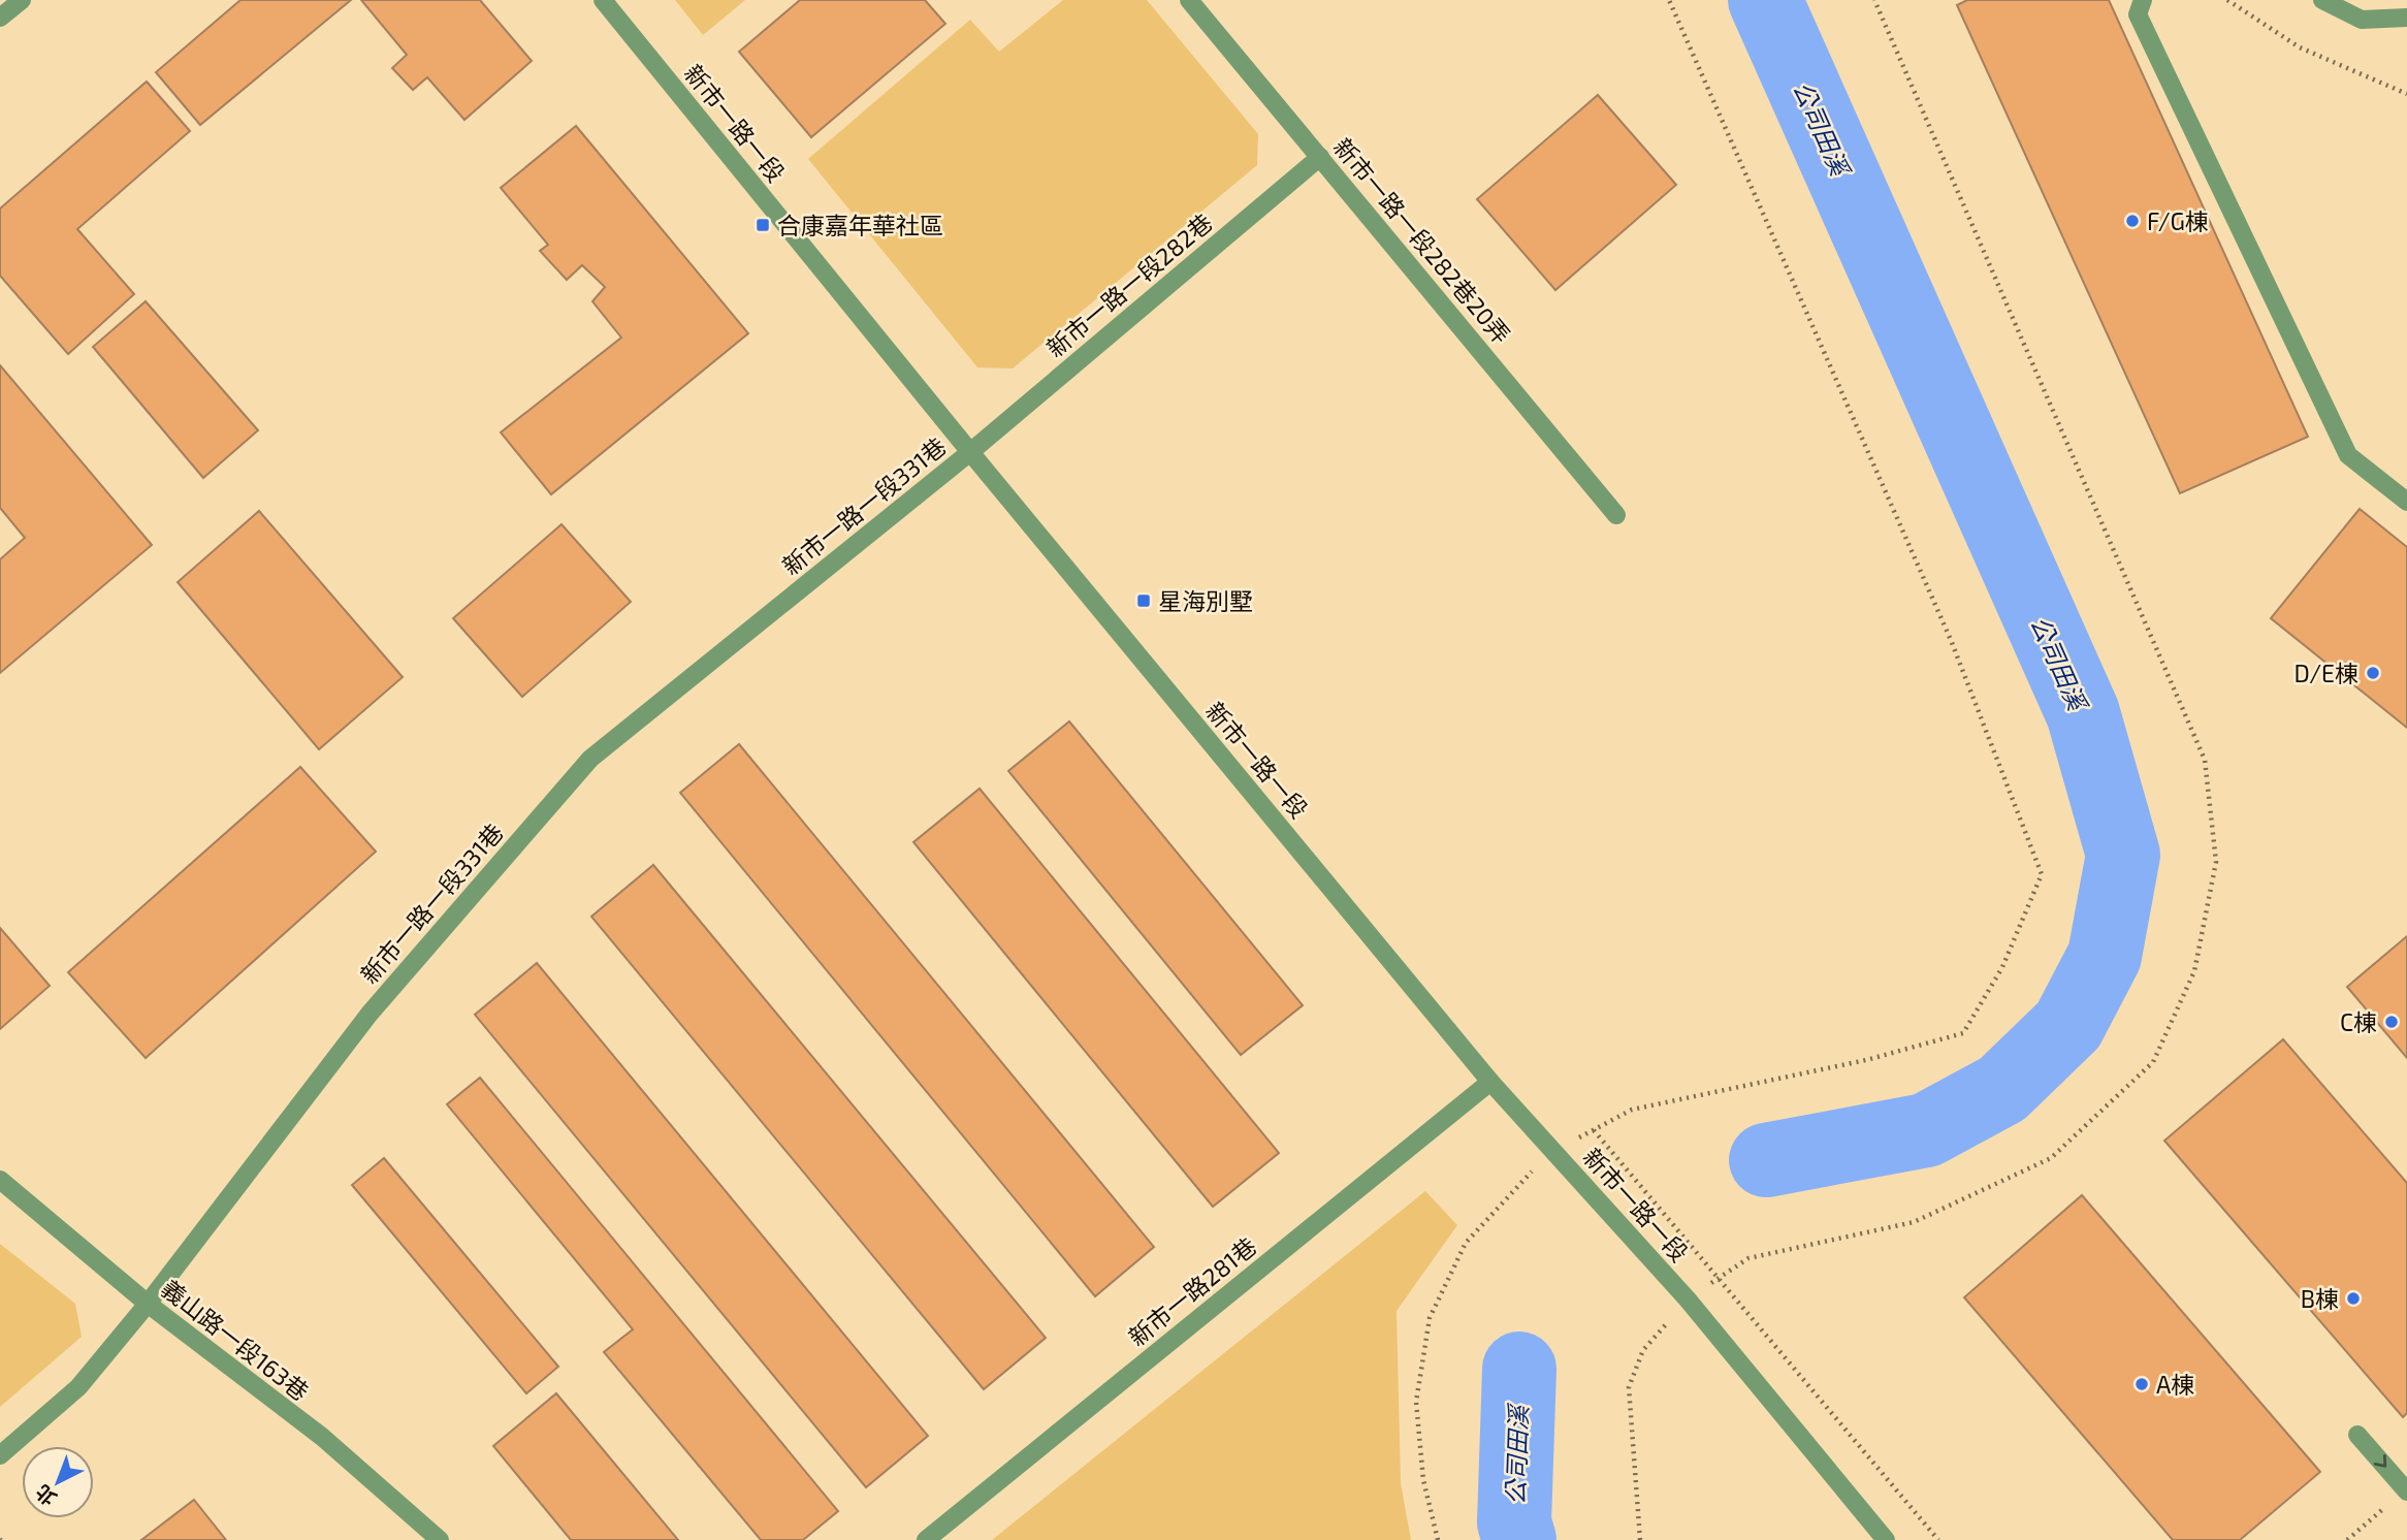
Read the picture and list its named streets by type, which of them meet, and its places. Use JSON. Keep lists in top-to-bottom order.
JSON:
{
  "streets": {
    "street": [
      "新市一路一段",
      "新市一路一段282巷20弄",
      "新市一路一段282巷",
      "新市一路一段331巷",
      "新市一路281巷",
      "義山路一段163巷"
    ]
  },
  "crossings": [
    ["新市一路一段", "新市一路一段282巷"],
    ["新市一路一段", "新市一路一段331巷"],
    ["新市一路一段", "新市一路281巷"],
    ["新市一路一段282巷20弄", "新市一路一段282巷"],
    ["新市一路一段282巷", "新市一路一段331巷"],
    ["新市一路一段331巷", "義山路一段163巷"]
  ],
  "water": ["公司田溪"],
  "places": {
    "other": [
      "F/G棟",
      "D/E棟",
      "C棟",
      "B棟",
      "A棟"
    ],
    "transit": ["合康嘉年華社區", "星海別墅"]
  },
  "north": "bottom left"
}
